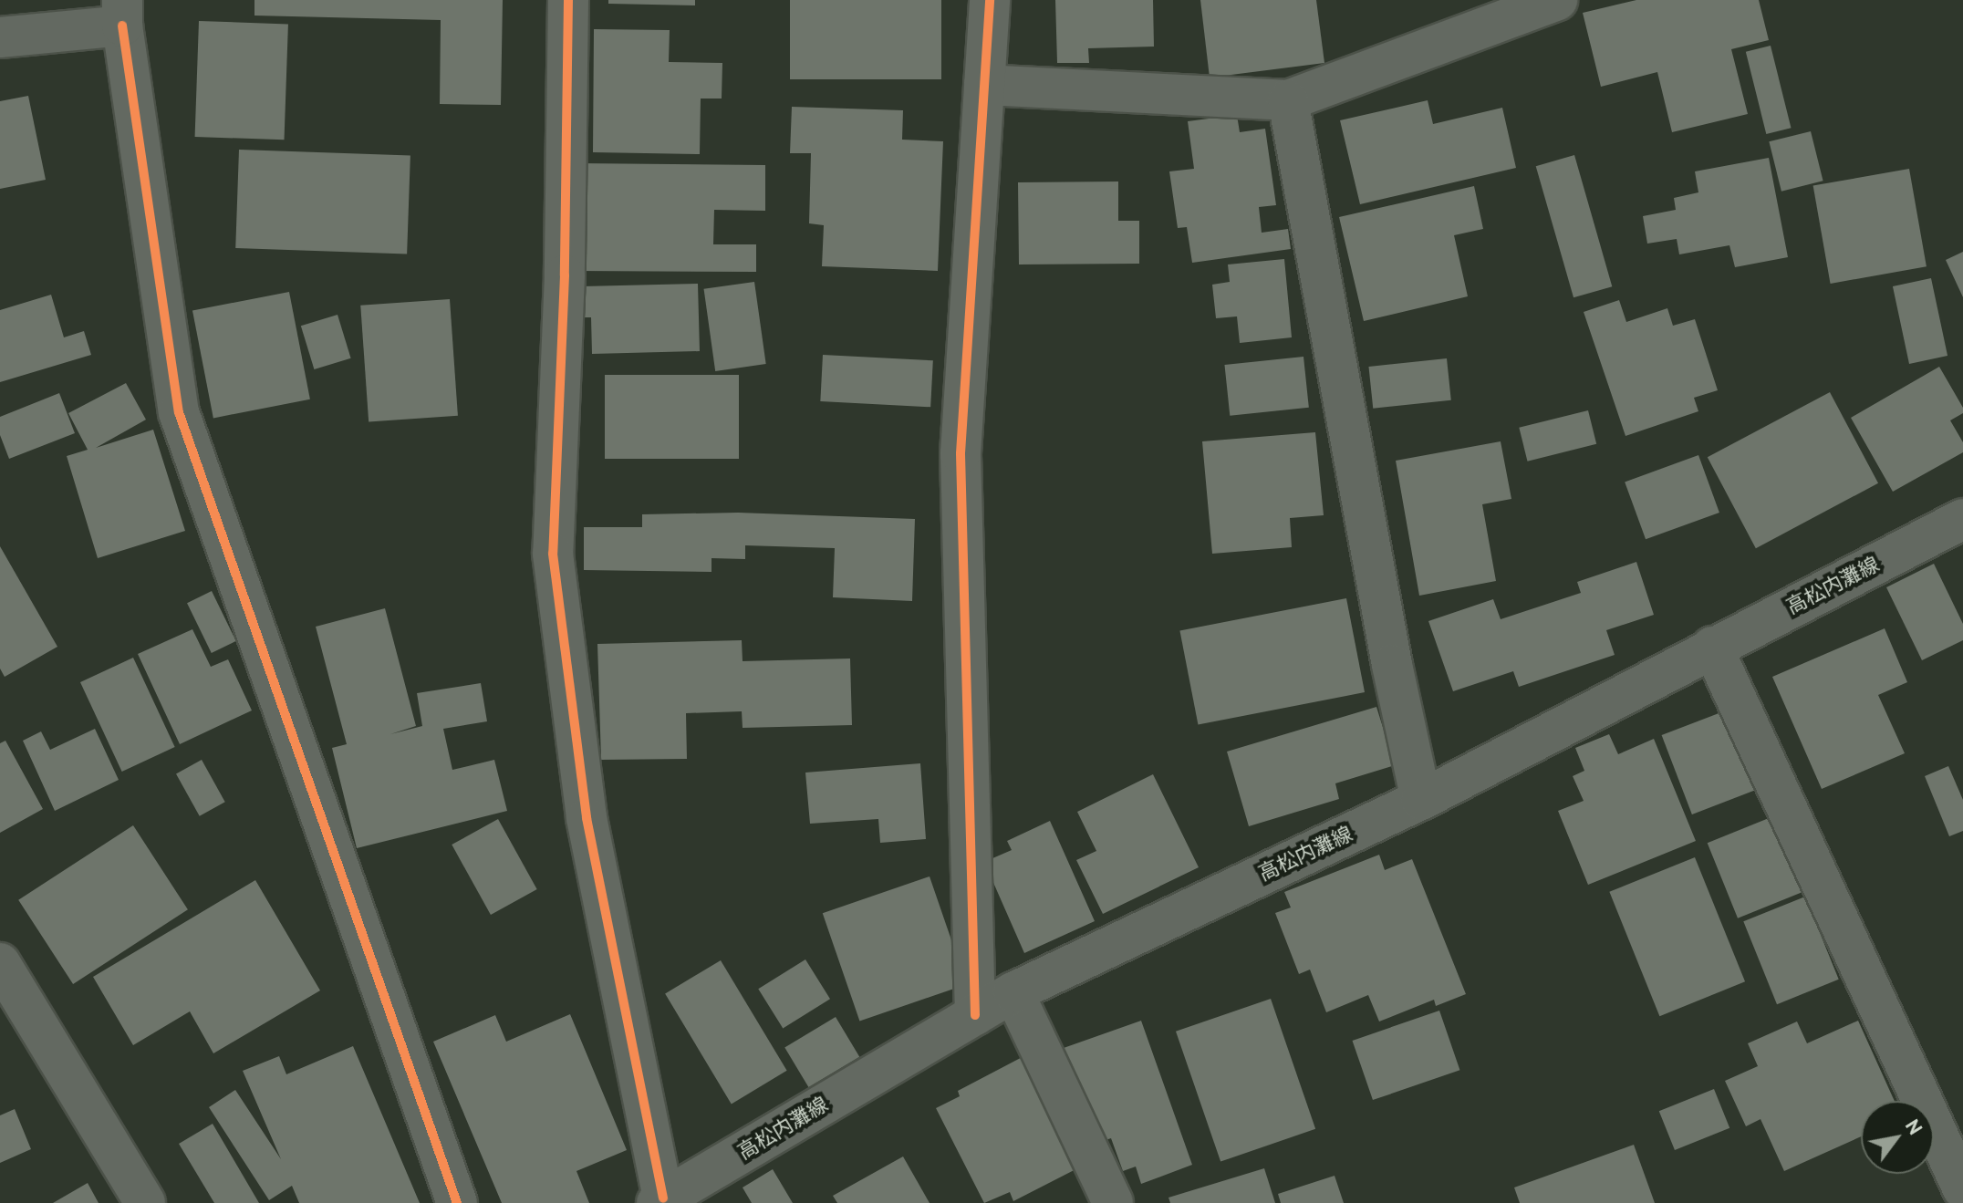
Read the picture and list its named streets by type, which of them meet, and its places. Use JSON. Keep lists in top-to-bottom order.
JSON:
{
  "streets": {
    "street": ["高松内灘線"]
  },
  "north": "top right"
}
